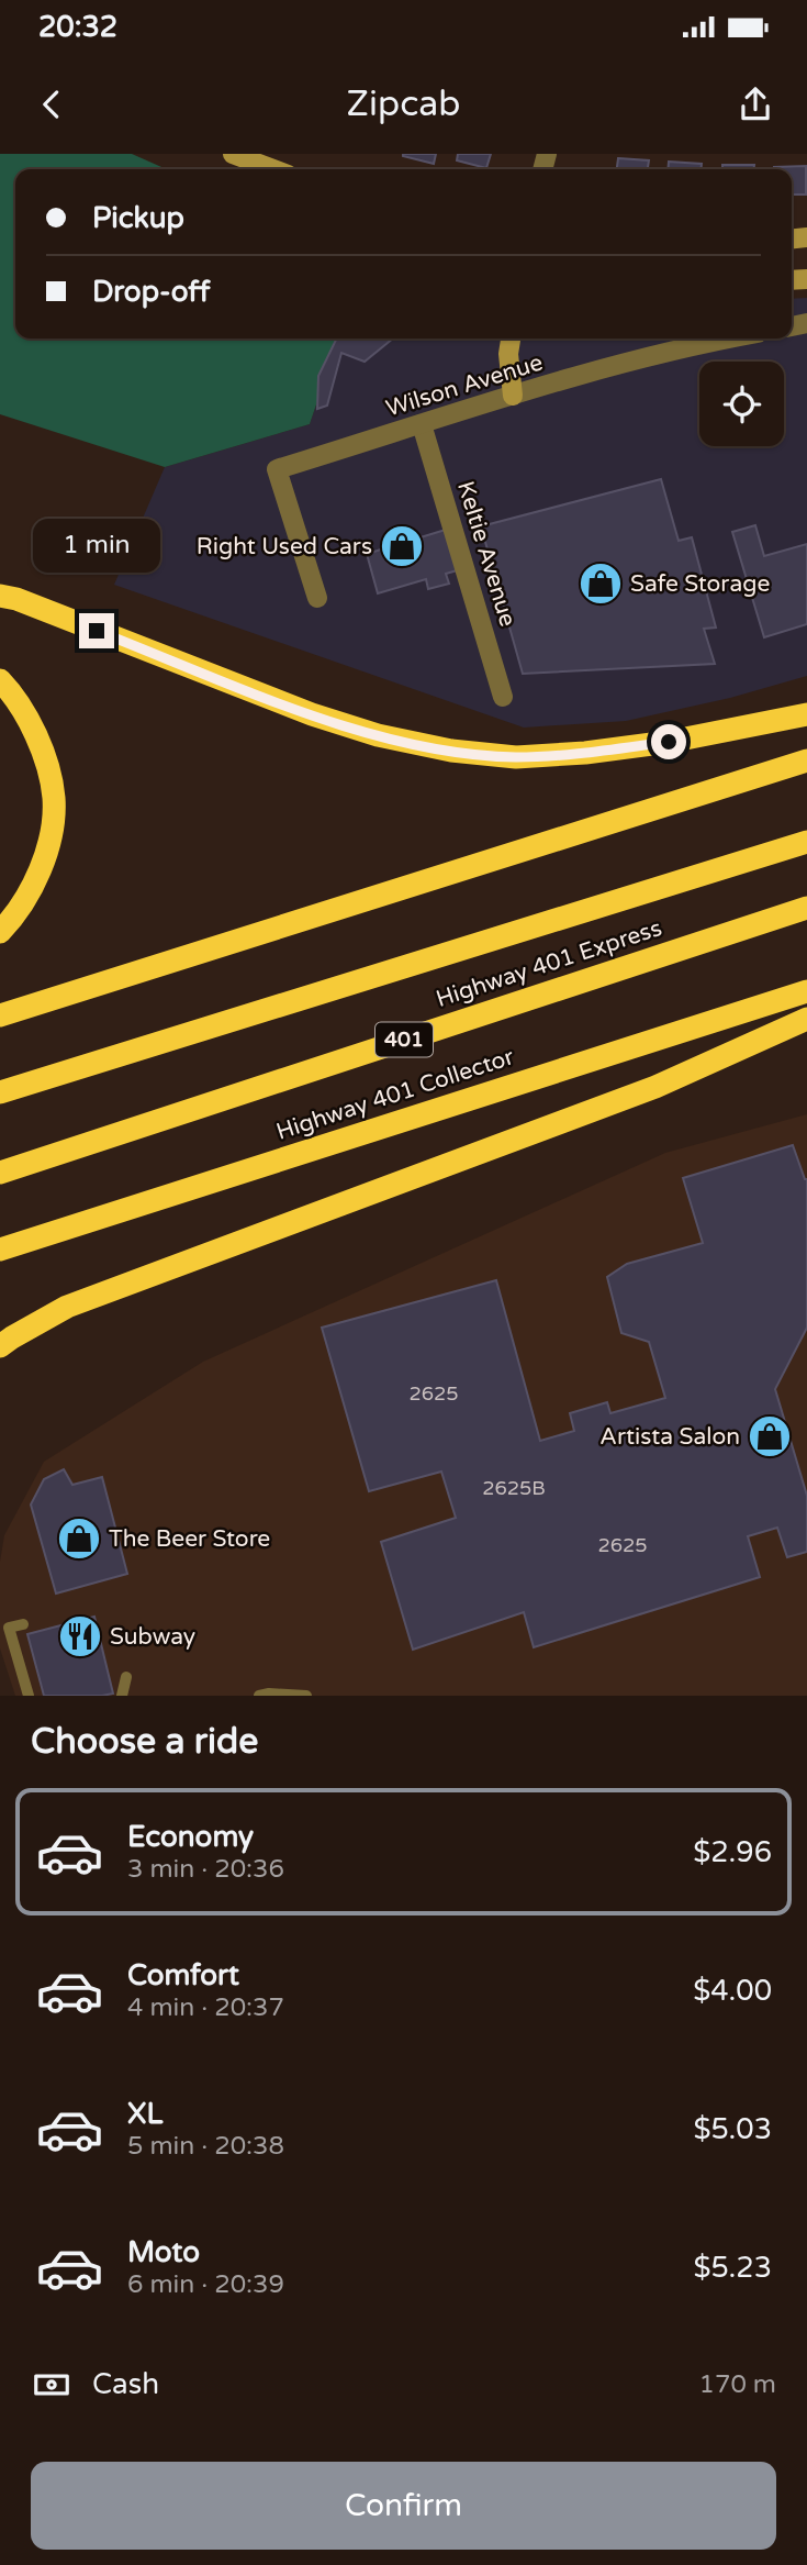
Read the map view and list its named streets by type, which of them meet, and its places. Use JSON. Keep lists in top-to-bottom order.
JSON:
{
  "streets": {
    "highway": ["Highway 401 Express", "401", "Highway 401 Collector"],
    "street": ["Wilson Avenue", "Keltie Avenue"]
  },
  "crossings": [
    ["Wilson Avenue", "Keltie Avenue"]
  ],
  "places": {
    "shop": [
      "Right Used Cars",
      "Safe Storage",
      "Artista Salon",
      "The Beer Store"
    ],
    "restaurant": ["Subway"]
  },
  "house_numbers": ["2625", "2625B", "2625"],
  "page": {
    "status": "20:32",
    "header": "Zipcab",
    "banner": ["Pickup", "Drop-off"],
    "bubble": "1 min",
    "heading": "Choose a ride",
    "list": [
      {
        "name": "Economy",
        "note": "3 min · 20:36",
        "value": "$2.96"
      },
      {
        "name": "Comfort",
        "note": "4 min · 20:37",
        "value": "$4.00"
      },
      {
        "name": "XL",
        "note": "5 min · 20:38",
        "value": "$5.03"
      },
      {
        "name": "Moto",
        "note": "6 min · 20:39",
        "value": "$5.23"
      }
    ],
    "pay": ["Cash", "170 m"],
    "buttons": "Confirm"
  }
}
